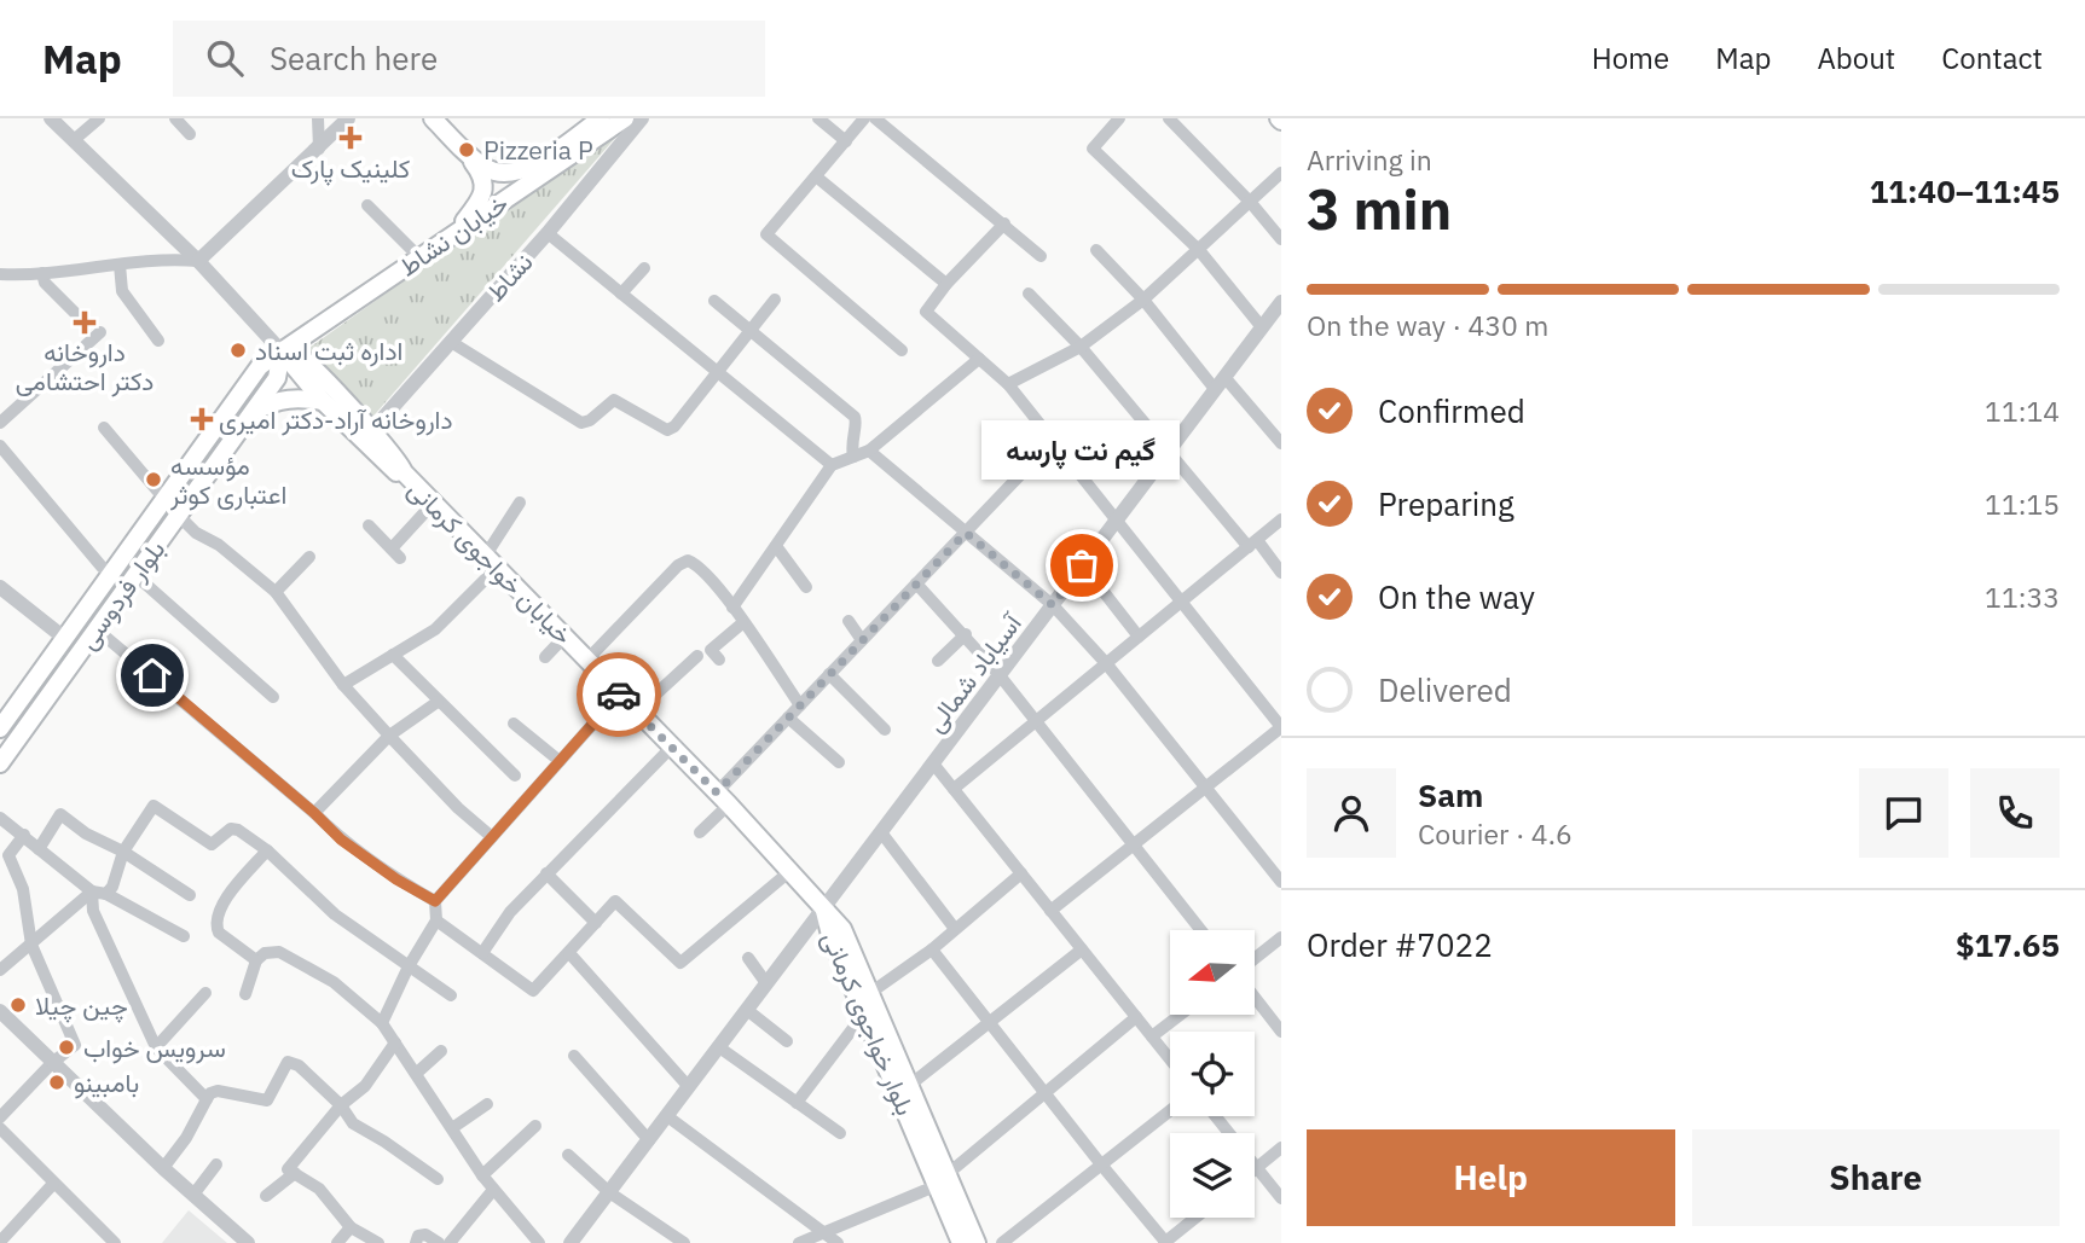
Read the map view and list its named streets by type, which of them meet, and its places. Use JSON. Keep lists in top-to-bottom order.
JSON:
{
  "streets": {
    "main road": [
      "خیابان نشاط",
      "خیابان خواجوی کرمانی",
      "بلوار فردوسی",
      "بلوار خواجوی کرمانی"
    ],
    "street": ["نشاط", "آسیاباد شمالی"]
  },
  "crossings": [
    ["خیابان نشاط", "بلوار فردوسی"],
    ["خیابان خواجوی کرمانی", "آسیاباد شمالی"],
    ["خیابان خواجوی کرمانی", "بلوار خواجوی کرمانی"],
    ["آسیاباد شمالی", "بلوار خواجوی کرمانی"]
  ],
  "places": {
    "health": ["کلینیک پارک", "داروخانه دکتر احتشامی", "داروخانه آراد-دکتر امیری"],
    "other": [
      "Pizzeria P",
      "اداره ثبت اسناد",
      "مؤسسه اعتباری کوثر",
      "گیم نت پارسه",
      "چین چیلا",
      "سرویس خواب",
      "بامبینو"
    ]
  },
  "north": "left",
  "page": {
    "header": "Map",
    "search": "Search here",
    "nav": [
      "Home",
      "Map",
      "About",
      "Contact"
    ],
    "heading": ["3 min", "Arriving in", "11:40–11:45"],
    "panel": [
      "Sam",
      "Courier · 4.6",
      "Order #7022",
      "$17.65"
    ],
    "bar": "On the way · 430 m",
    "list": [
      ["Confirmed", "11:14"],
      ["Preparing", "11:15"],
      ["On the way", "11:33"],
      "Delivered"
    ],
    "bubble": "گیم نت پارسه",
    "buttons": ["Help", "Share"]
  }
}
